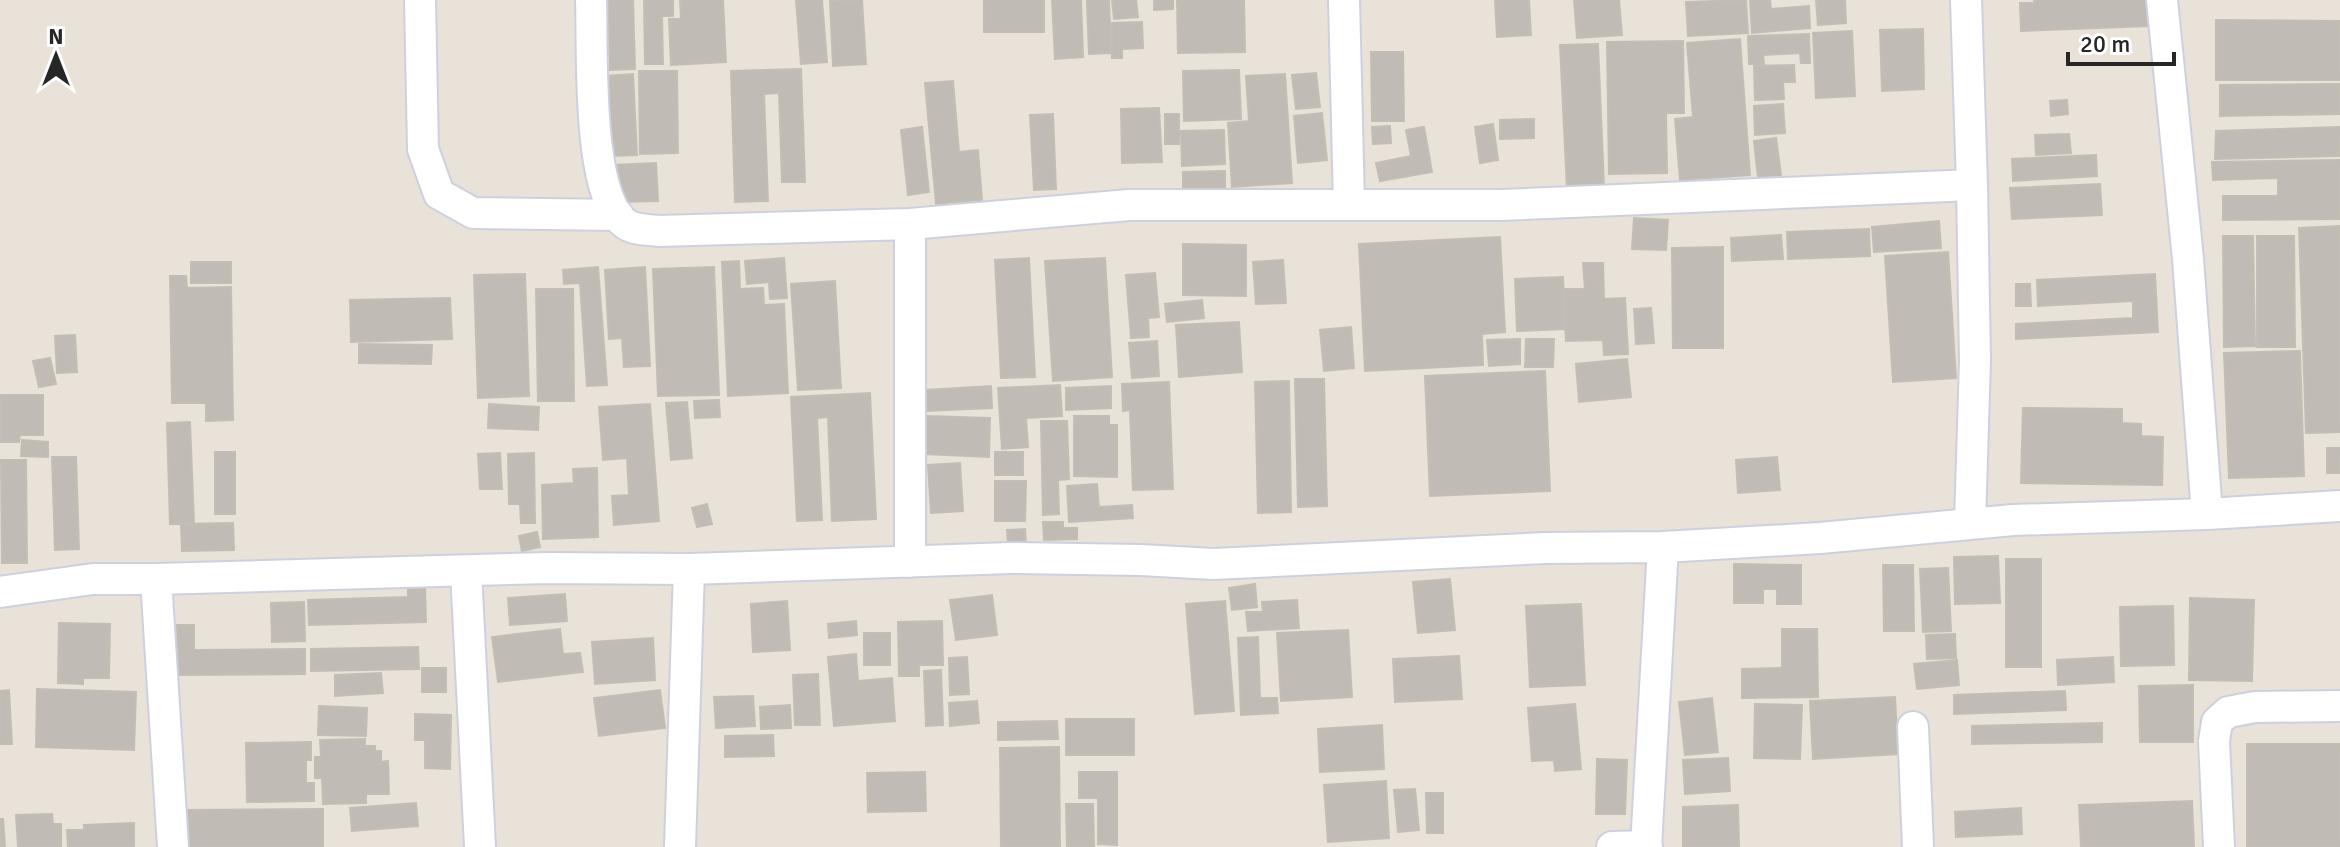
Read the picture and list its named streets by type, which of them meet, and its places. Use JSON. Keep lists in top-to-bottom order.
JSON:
{
  "scale_bar": "20 m",
  "north": "top"
}
